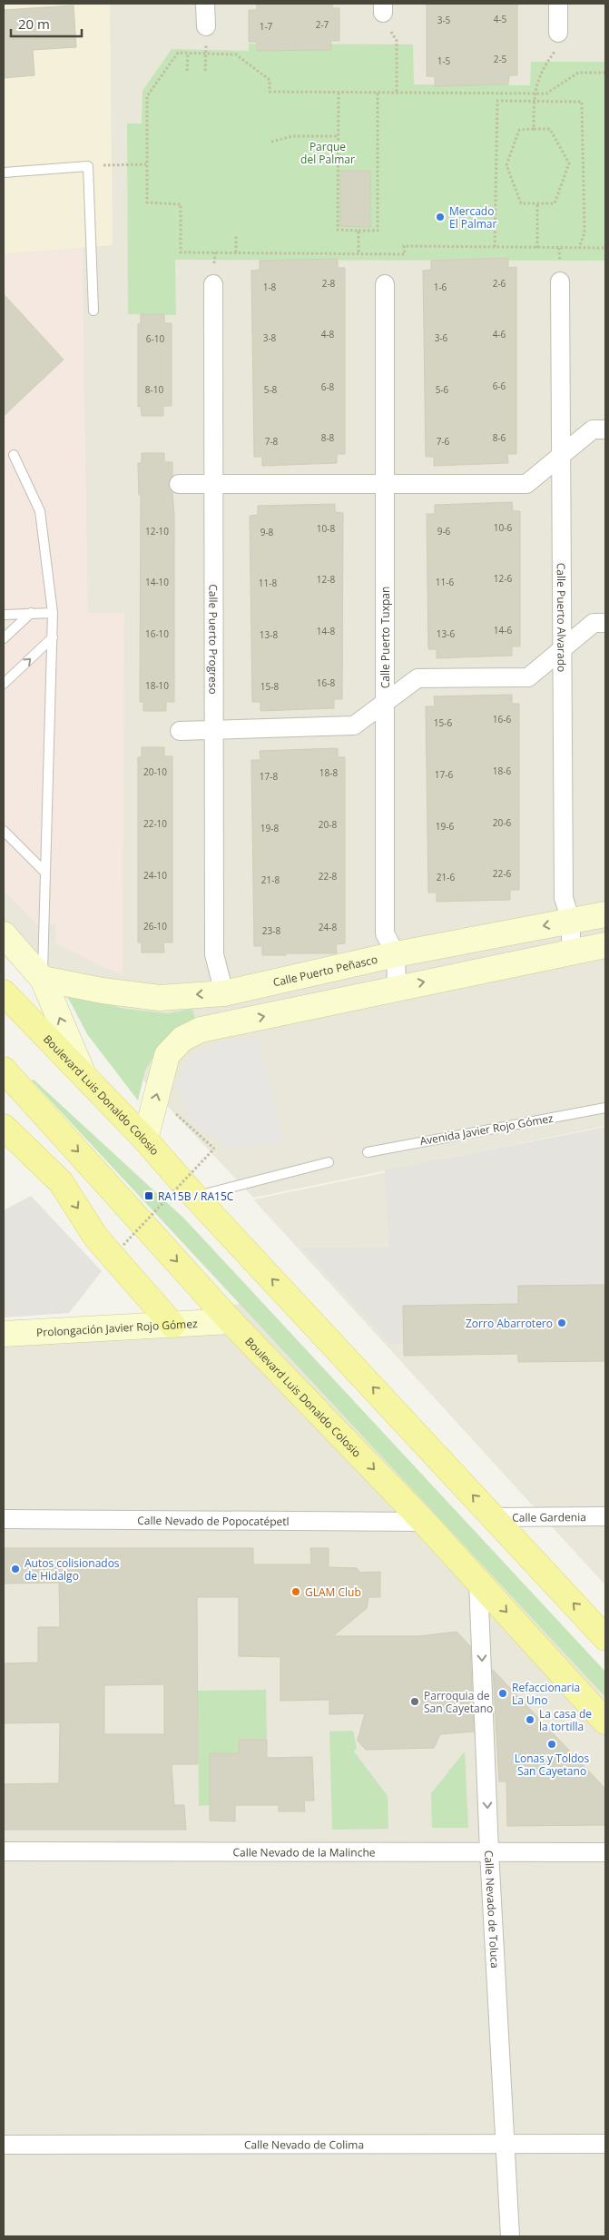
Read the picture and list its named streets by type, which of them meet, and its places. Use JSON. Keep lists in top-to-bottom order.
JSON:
{
  "streets": {
    "main road": ["Boulevard Luis Donaldo Colosio"],
    "street": [
      "Calle Puerto Alvarado",
      "Calle Puerto Tuxpan",
      "Calle Puerto Progreso",
      "Calle Puerto Peñasco",
      "Prolongación Javier Rojo Gómez",
      "Calle Gardenia",
      "Calle Nevado de Popocatépetl",
      "Calle Nevado de la Malinche",
      "Calle Nevado de Toluca",
      "Calle Nevado de Colima"
    ],
    "lane": ["Avenida Javier Rojo Gómez"]
  },
  "crossings": [
    ["Calle Puerto Alvarado", "Calle Puerto Peñasco"],
    ["Calle Puerto Tuxpan", "Calle Puerto Peñasco"],
    ["Calle Puerto Progreso", "Calle Puerto Peñasco"],
    ["Boulevard Luis Donaldo Colosio", "Prolongación Javier Rojo Gómez"],
    ["Boulevard Luis Donaldo Colosio", "Calle Gardenia"],
    ["Boulevard Luis Donaldo Colosio", "Calle Nevado de Popocatépetl"],
    ["Boulevard Luis Donaldo Colosio", "Calle Nevado de Toluca"],
    ["Calle Nevado de la Malinche", "Calle Nevado de Toluca"],
    ["Calle Nevado de Toluca", "Calle Nevado de Colima"]
  ],
  "one_way": ["Calle Nevado de Toluca"],
  "parks": ["Parque del Palmar"],
  "places": {
    "other": [
      "Mercado El Palmar",
      "Zorro Abarrotero",
      "Autos colisionados de Hidalgo",
      "GLAM Club",
      "Refaccionaria La Uno",
      "Parroquia de San Cayetano",
      "La casa de la tortilla",
      "Lonas y Toldos San Cayetano"
    ],
    "transit": ["RA15B / RA15C"]
  },
  "house_numbers": [
    "4-5",
    "3-5",
    "2-7",
    "1-7",
    "2-5",
    "1-5",
    "2-8",
    "2-6",
    "1-8",
    "1-6",
    "4-8",
    "4-6",
    "3-8",
    "3-6",
    "6-10",
    "6-6",
    "6-8",
    "8-10",
    "5-8",
    "5-6",
    "8-8",
    "8-6",
    "7-8",
    "7-6",
    "10-6",
    "10-8",
    "12-10",
    "9-6",
    "9-8",
    "12-6",
    "12-8",
    "14-10",
    "11-6",
    "11-8",
    "14-6",
    "14-8",
    "16-10",
    "13-6",
    "13-8",
    "16-8",
    "18-10",
    "15-8",
    "16-6",
    "15-6",
    "18-6",
    "20-10",
    "18-8",
    "17-6",
    "17-8",
    "20-6",
    "22-10",
    "20-8",
    "19-6",
    "19-8",
    "22-6",
    "24-10",
    "22-8",
    "21-6",
    "21-8",
    "26-10",
    "24-8",
    "23-8"
  ],
  "scale_bar": "20 m"
}
